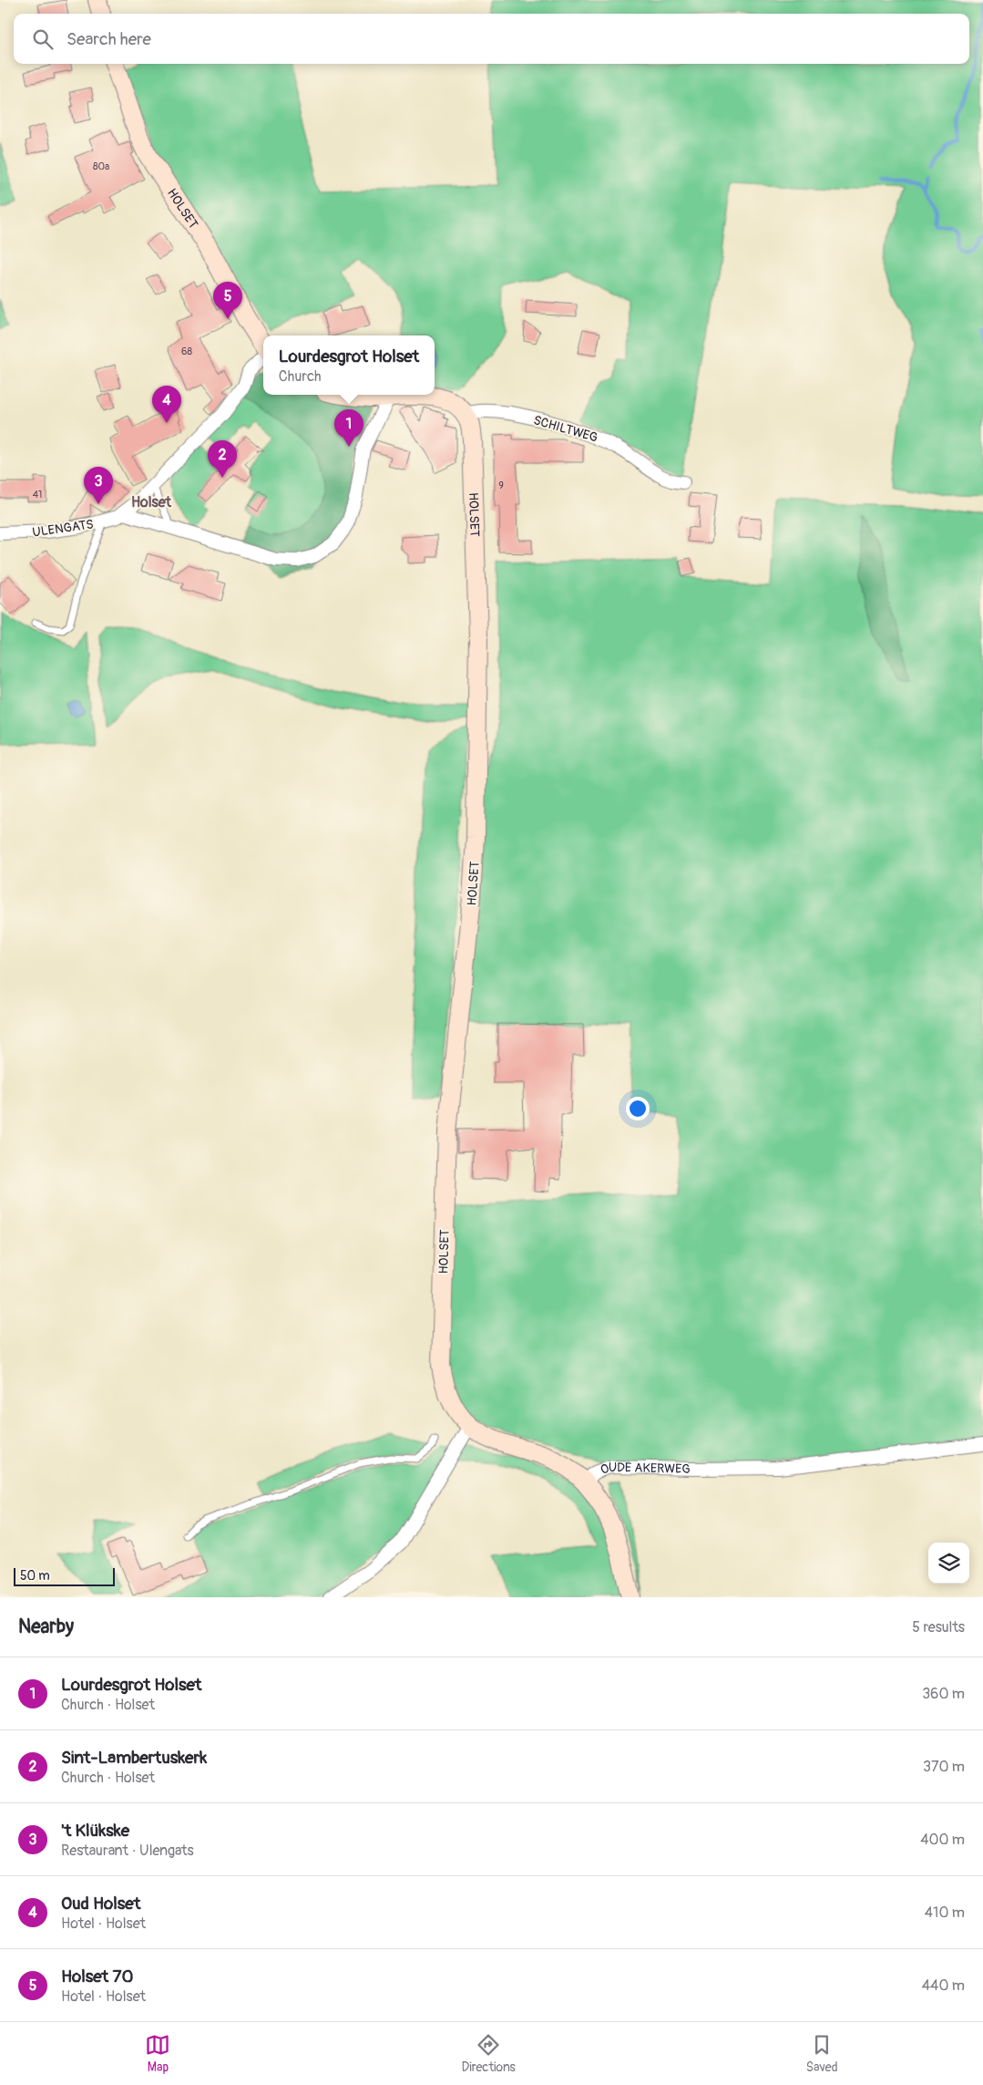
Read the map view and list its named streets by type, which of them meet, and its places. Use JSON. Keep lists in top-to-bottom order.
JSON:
{
  "streets": {
    "street": [
      "HOLSET",
      "SCHILTWEG",
      "ULENGATS",
      "OUDE AKERWEG"
    ]
  },
  "crossings": [
    ["HOLSET", "SCHILTWEG"],
    ["HOLSET", "ULENGATS"],
    ["HOLSET", "OUDE AKERWEG"]
  ],
  "districts": ["Holset"],
  "house_numbers": [
    "80a",
    "68",
    "9",
    "41"
  ],
  "scale_bar": "50 m",
  "page": {
    "search": "Search here",
    "pins": [
      "5",
      "4",
      "1",
      "2",
      "3"
    ],
    "popup": ["Lourdesgrot Holset", "Church"],
    "scale": "50 m",
    "heading": ["Nearby", "5 results"],
    "list": [
      {
        "mark": "1",
        "name": "Lourdesgrot Holset",
        "note": "Church · Holset",
        "value": "360 m"
      },
      {
        "mark": "2",
        "name": "Sint-Lambertuskerk",
        "note": "Church · Holset",
        "value": "370 m"
      },
      {
        "mark": "3",
        "name": "'t Klükske",
        "note": "Restaurant · Ulengats",
        "value": "400 m"
      },
      {
        "mark": "4",
        "name": "Oud Holset",
        "note": "Hotel · Holset",
        "value": "410 m"
      },
      {
        "mark": "5",
        "name": "Holset 70",
        "note": "Hotel · Holset",
        "value": "440 m"
      }
    ],
    "nav": ["Map", "Directions", "Saved"]
  }
}
